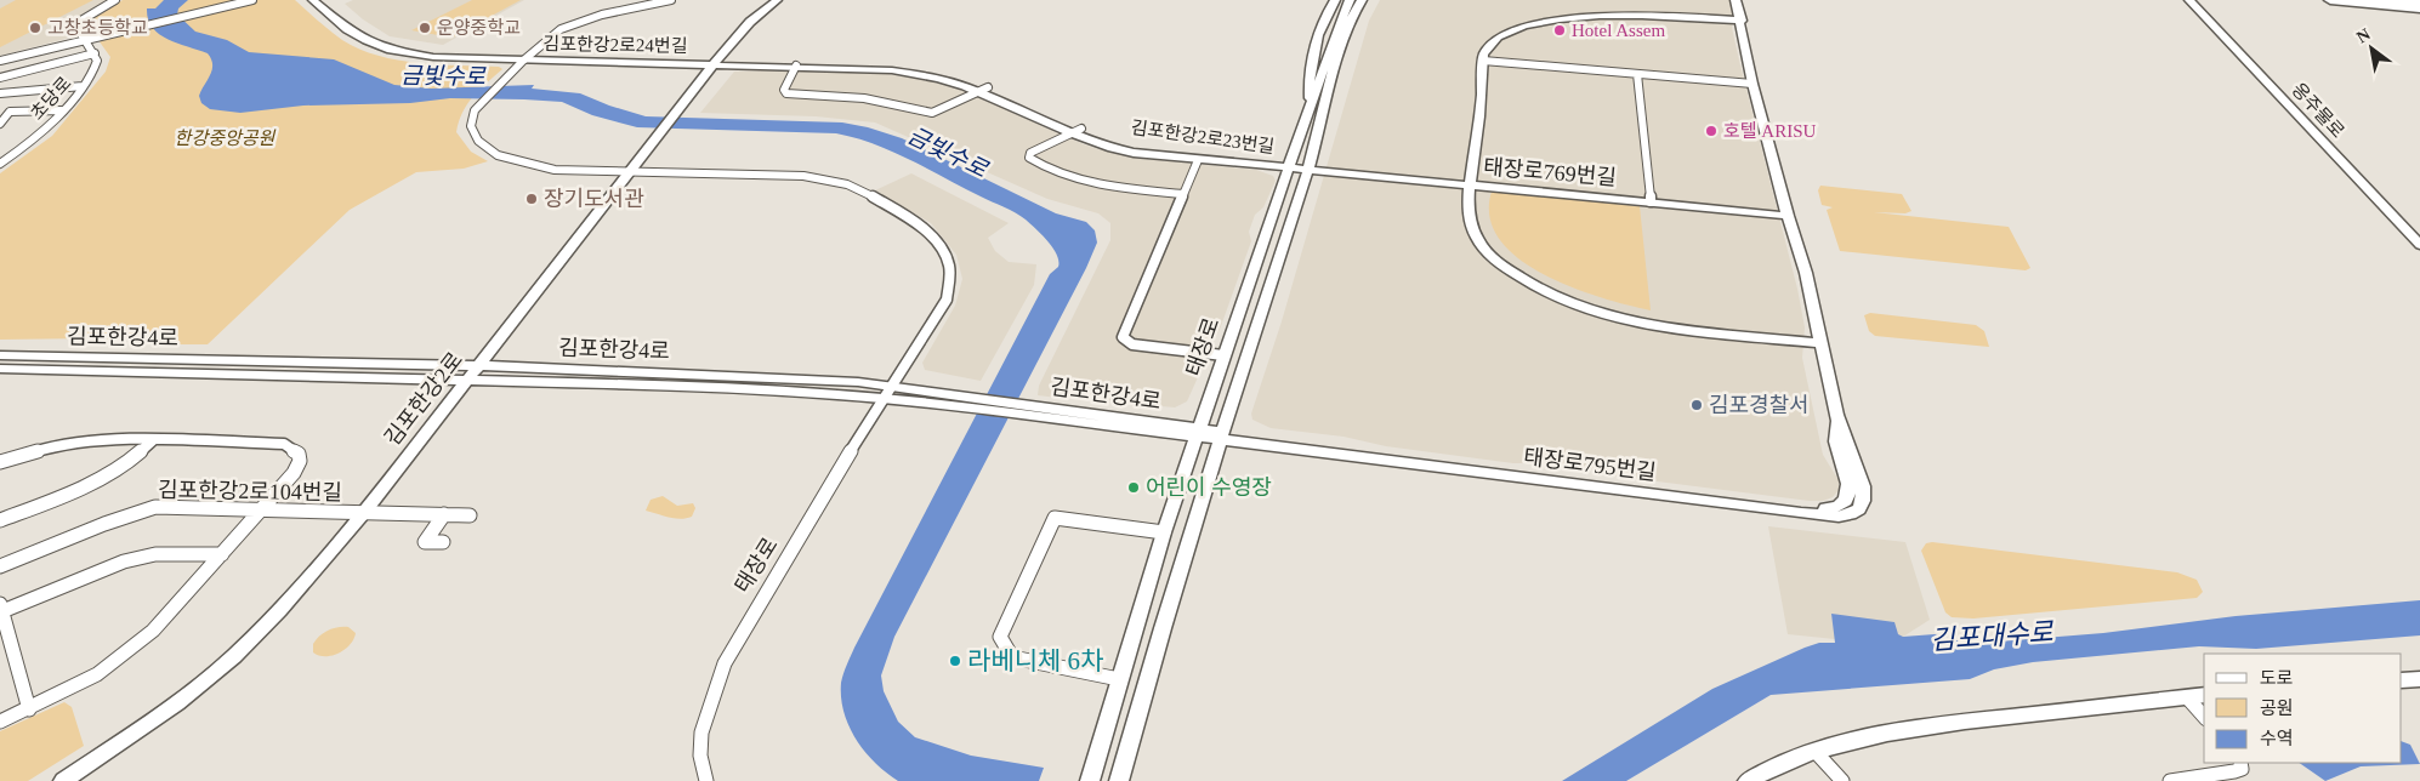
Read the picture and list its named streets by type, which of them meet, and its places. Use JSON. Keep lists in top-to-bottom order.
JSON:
{
  "streets": {
    "street": [
      "김포한강2로24번길",
      "초당로",
      "옹주물로",
      "김포한강2로23번길",
      "태장로769번길",
      "김포한강4로",
      "태장로",
      "김포한강2로",
      "태장로795번길",
      "김포한강2로104번길"
    ]
  },
  "crossings": [
    ["김포한강2로24번길", "김포한강2로23번길"],
    ["김포한강2로24번길", "태장로"],
    ["김포한강2로24번길", "김포한강2로"],
    ["김포한강2로23번길", "태장로769번길"],
    ["김포한강2로23번길", "태장로"],
    ["김포한강2로23번길", "김포한강2로"],
    ["태장로769번길", "태장로"],
    ["태장로769번길", "태장로795번길"],
    ["김포한강4로", "태장로"],
    ["김포한강4로", "김포한강2로"],
    ["김포한강4로", "태장로795번길"],
    ["태장로", "김포한강2로"],
    ["태장로", "태장로795번길"],
    ["김포한강2로", "김포한강2로104번길"]
  ],
  "water": ["금빛수로", "김포대수로"],
  "parks": ["한강중앙공원"],
  "places": [
    "고창초등학교",
    "운양중학교",
    "Hotel Assem",
    "호텔 ARISU",
    "장기도서관",
    "김포경찰서",
    "어린이 수영장",
    "라베니체 6차"
  ],
  "legend": ["도로", "공원", "수역"],
  "north": "top left"
}
